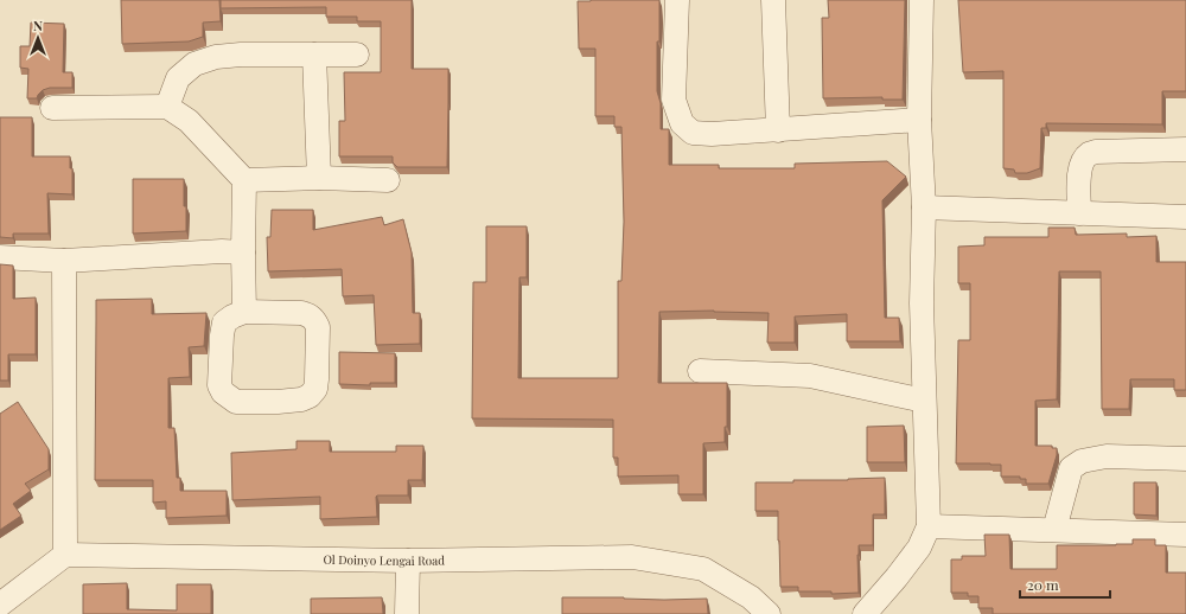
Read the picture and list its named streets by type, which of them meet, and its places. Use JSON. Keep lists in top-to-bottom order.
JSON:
{
  "streets": {
    "street": ["Ol Doinyo Lengai Road"]
  },
  "scale_bar": "20 m",
  "north": "top"
}
